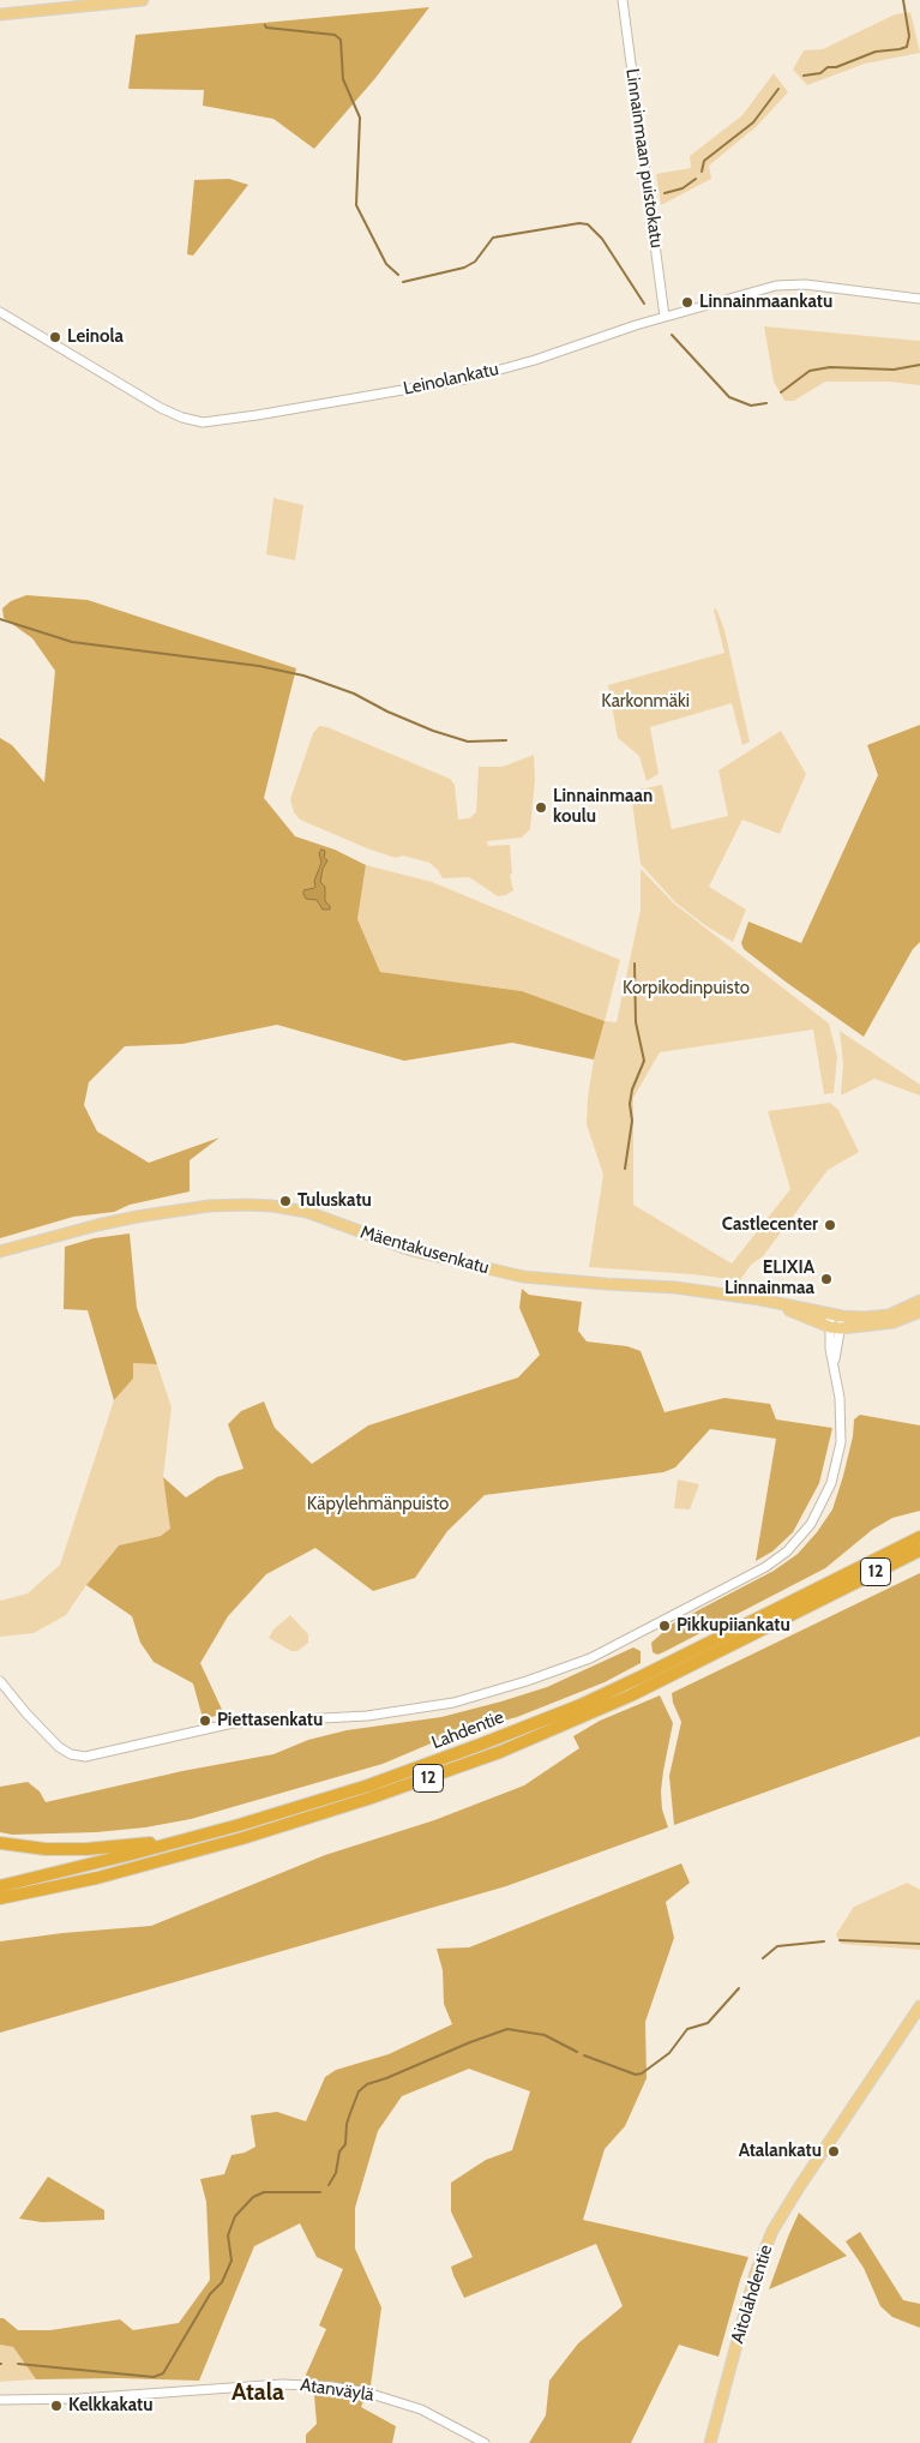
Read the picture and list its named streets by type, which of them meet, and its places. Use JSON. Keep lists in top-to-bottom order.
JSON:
{
  "streets": {
    "highway": ["12", "Lahdentie"],
    "main road": ["Mäentakusenkatu", "Aitolahdentie"],
    "street": ["Linnainmaan puistokatu", "Leinolankatu", "Atanväylä"]
  },
  "crossings": [
    ["Linnainmaan puistokatu", "Leinolankatu"]
  ],
  "districts": ["Atala"],
  "parks": ["Karkonmäki", "Korpikodinpuisto", "Käpylehmänpuisto"],
  "places": [
    "Linnainmaankatu",
    "Leinola",
    "Linnainmaan koulu",
    "Tuluskatu",
    "Castlecenter",
    "ELIXIA Linnainmaa",
    "Pikkupiiankatu",
    "Piettasenkatu",
    "Atalankatu",
    "Kelkkakatu"
  ]
}
